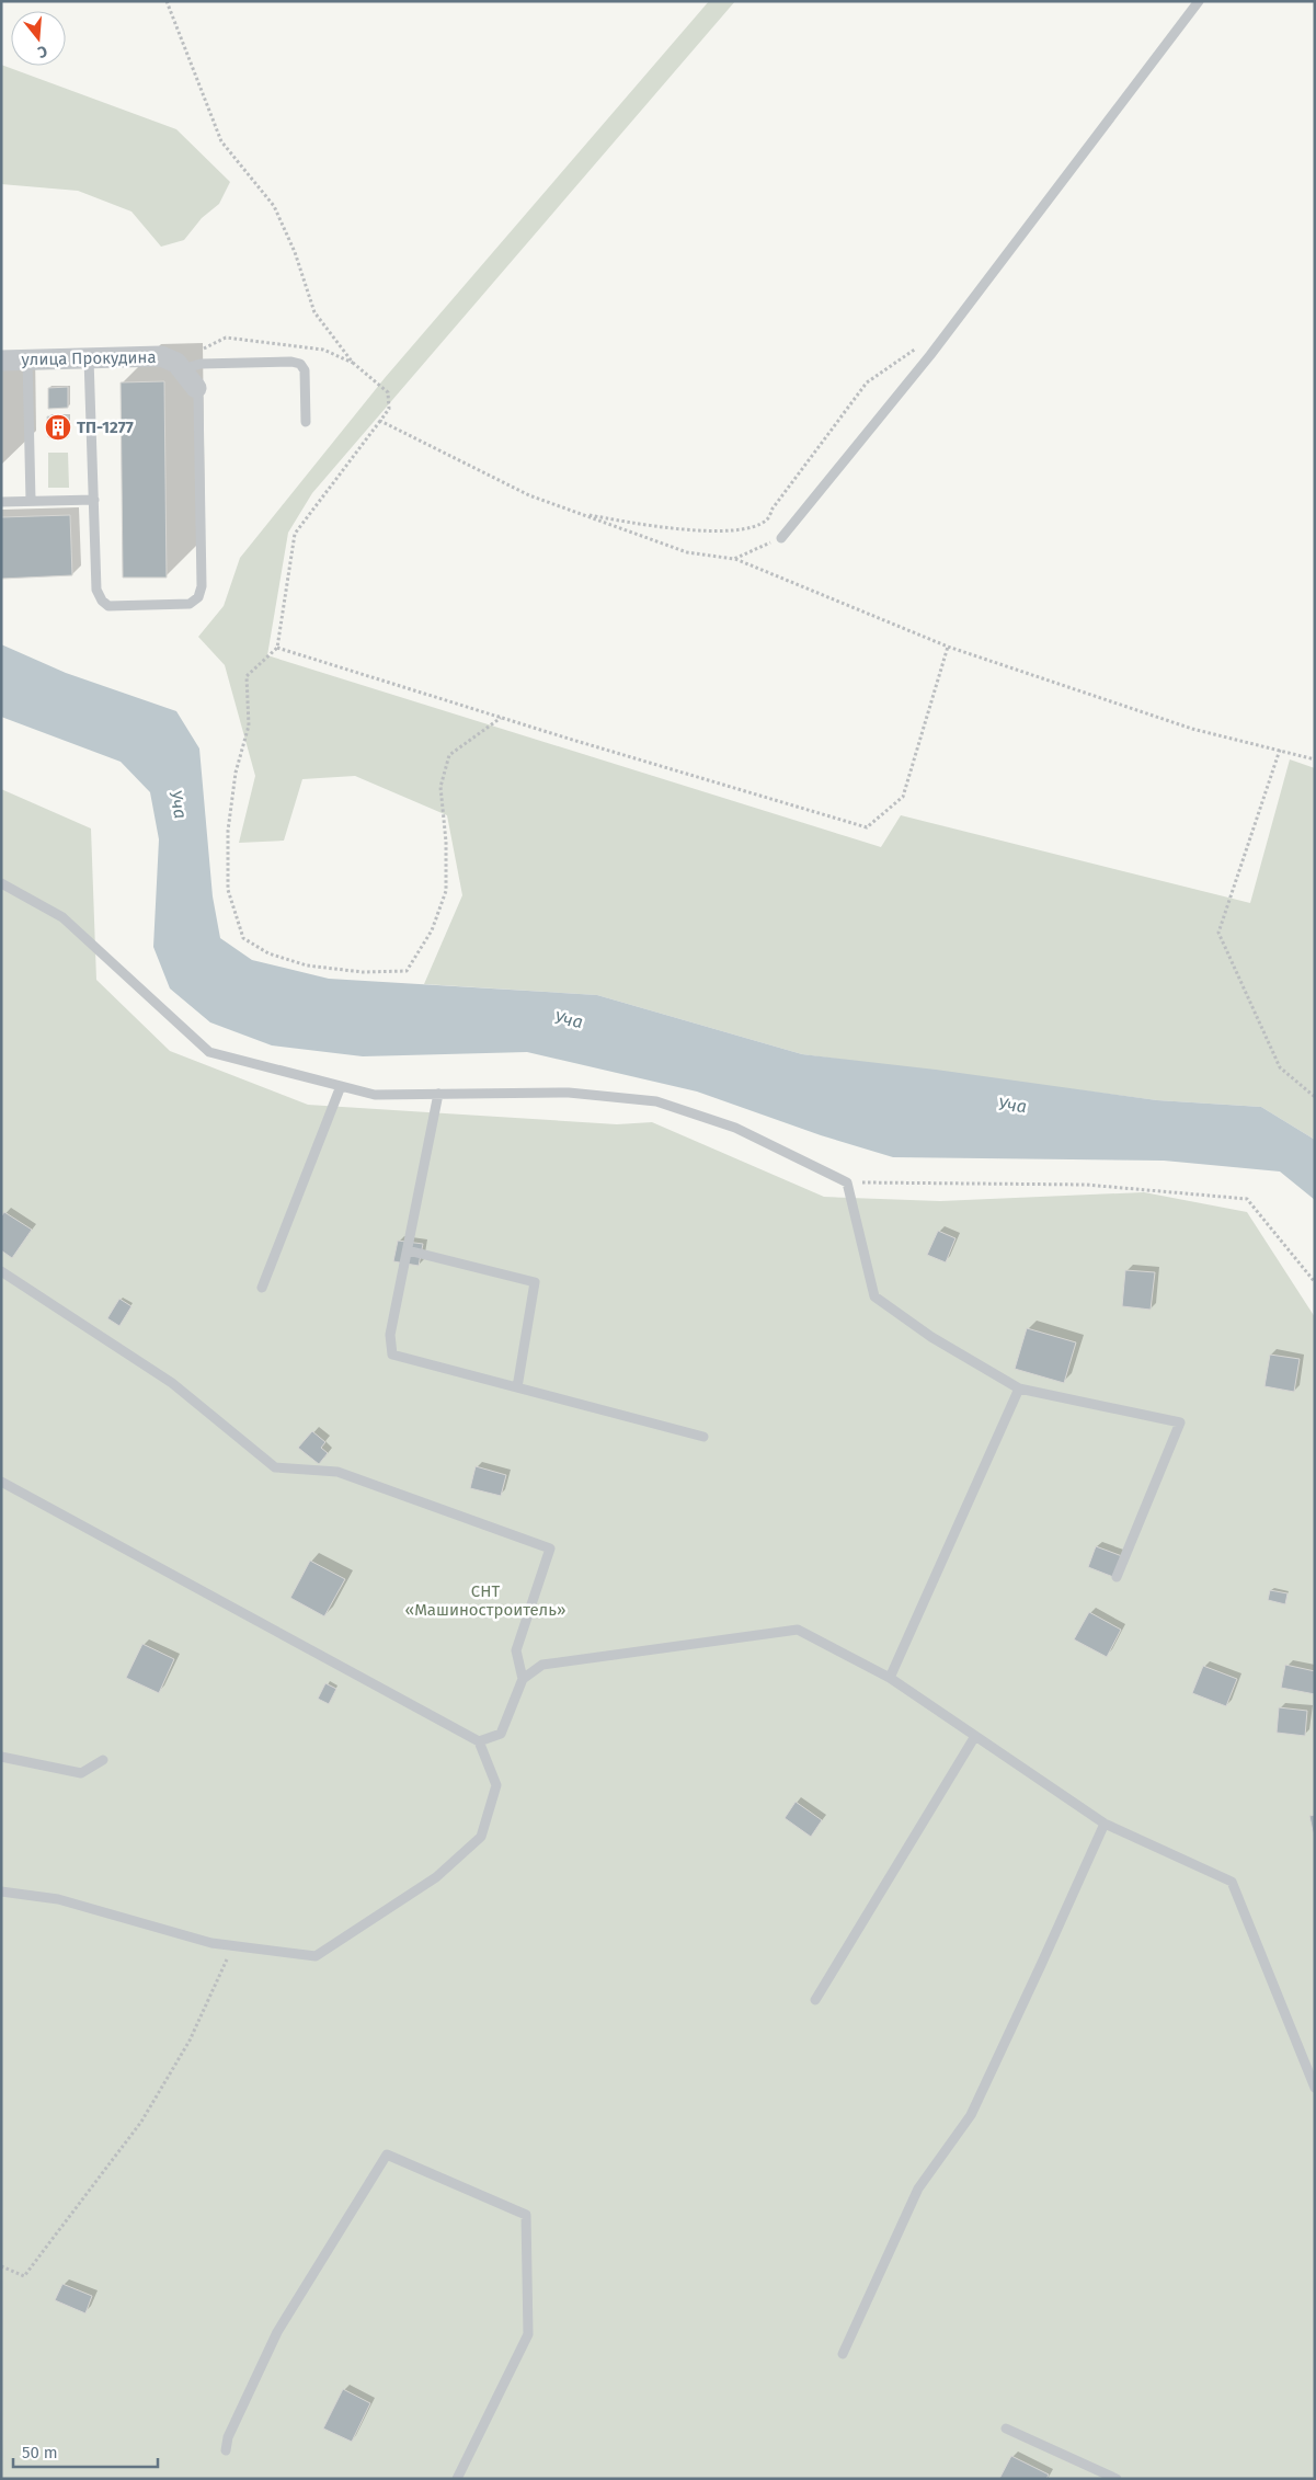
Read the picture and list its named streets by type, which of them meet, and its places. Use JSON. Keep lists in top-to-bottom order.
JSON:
{
  "streets": {
    "street": ["улица Прокудина"]
  },
  "water": ["Уча"],
  "parks": ["СНТ «Машиностроитель»"],
  "places": {
    "building": ["ТП-1277"]
  },
  "scale_bar": "50 m",
  "north": "bottom"
}
